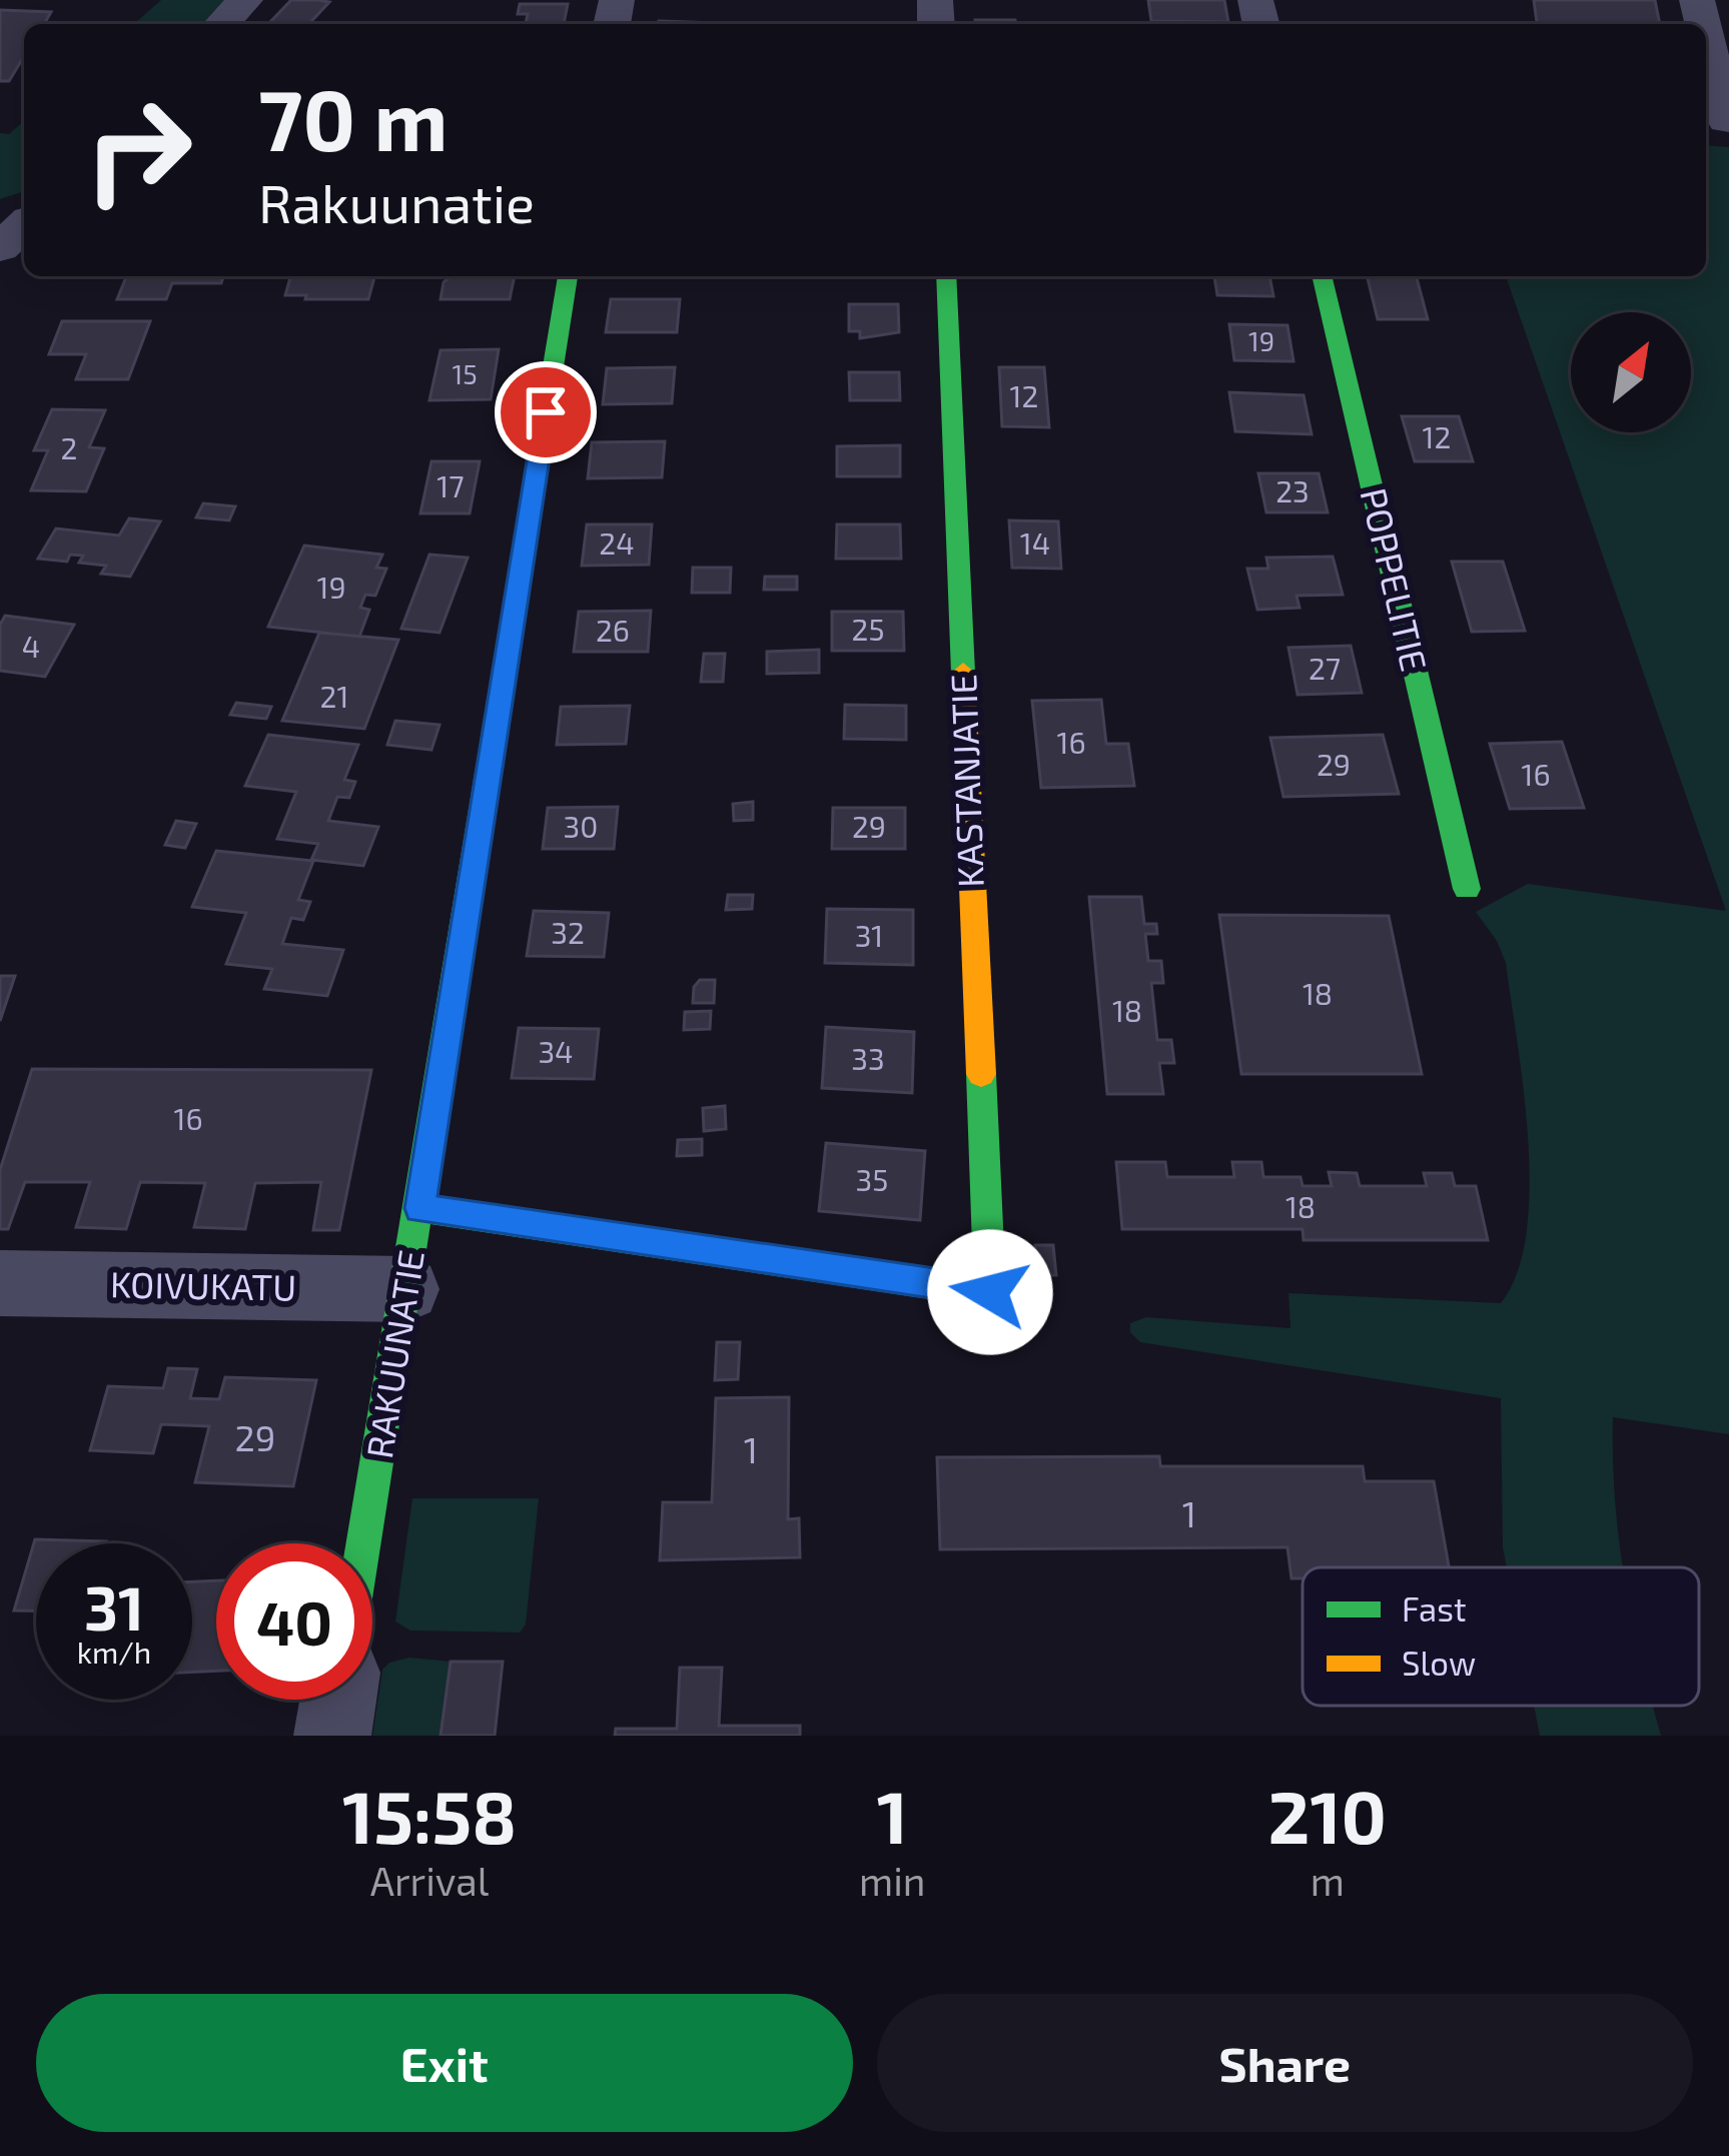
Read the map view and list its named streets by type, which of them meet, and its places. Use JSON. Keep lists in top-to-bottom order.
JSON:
{
  "streets": {
    "street": [
      "POPPELITIE",
      "KASTANJATIE",
      "KOIVUKATU",
      "RAKUUNATIE"
    ]
  },
  "crossings": [
    ["KASTANJATIE", "RAKUUNATIE"],
    ["KOIVUKATU", "RAKUUNATIE"]
  ],
  "house_numbers": [
    "19",
    "15",
    "12",
    "12",
    "2",
    "17",
    "23",
    "24",
    "14",
    "19",
    "25",
    "26",
    "4",
    "27",
    "21",
    "16",
    "29",
    "16",
    "30",
    "29",
    "32",
    "31",
    "18",
    "18",
    "34",
    "33",
    "16",
    "35",
    "18",
    "29",
    "1",
    "1"
  ],
  "legend": ["Fast", "Slow"],
  "north": "top right",
  "page": {
    "turn": ["70 m", "Rakuunatie"],
    "speed": "31 km/h",
    "limit": "40",
    "eta": [
      "15:58",
      "Arrival",
      "1",
      "min",
      "210",
      "m"
    ],
    "buttons": ["Exit", "Share"]
  }
}
